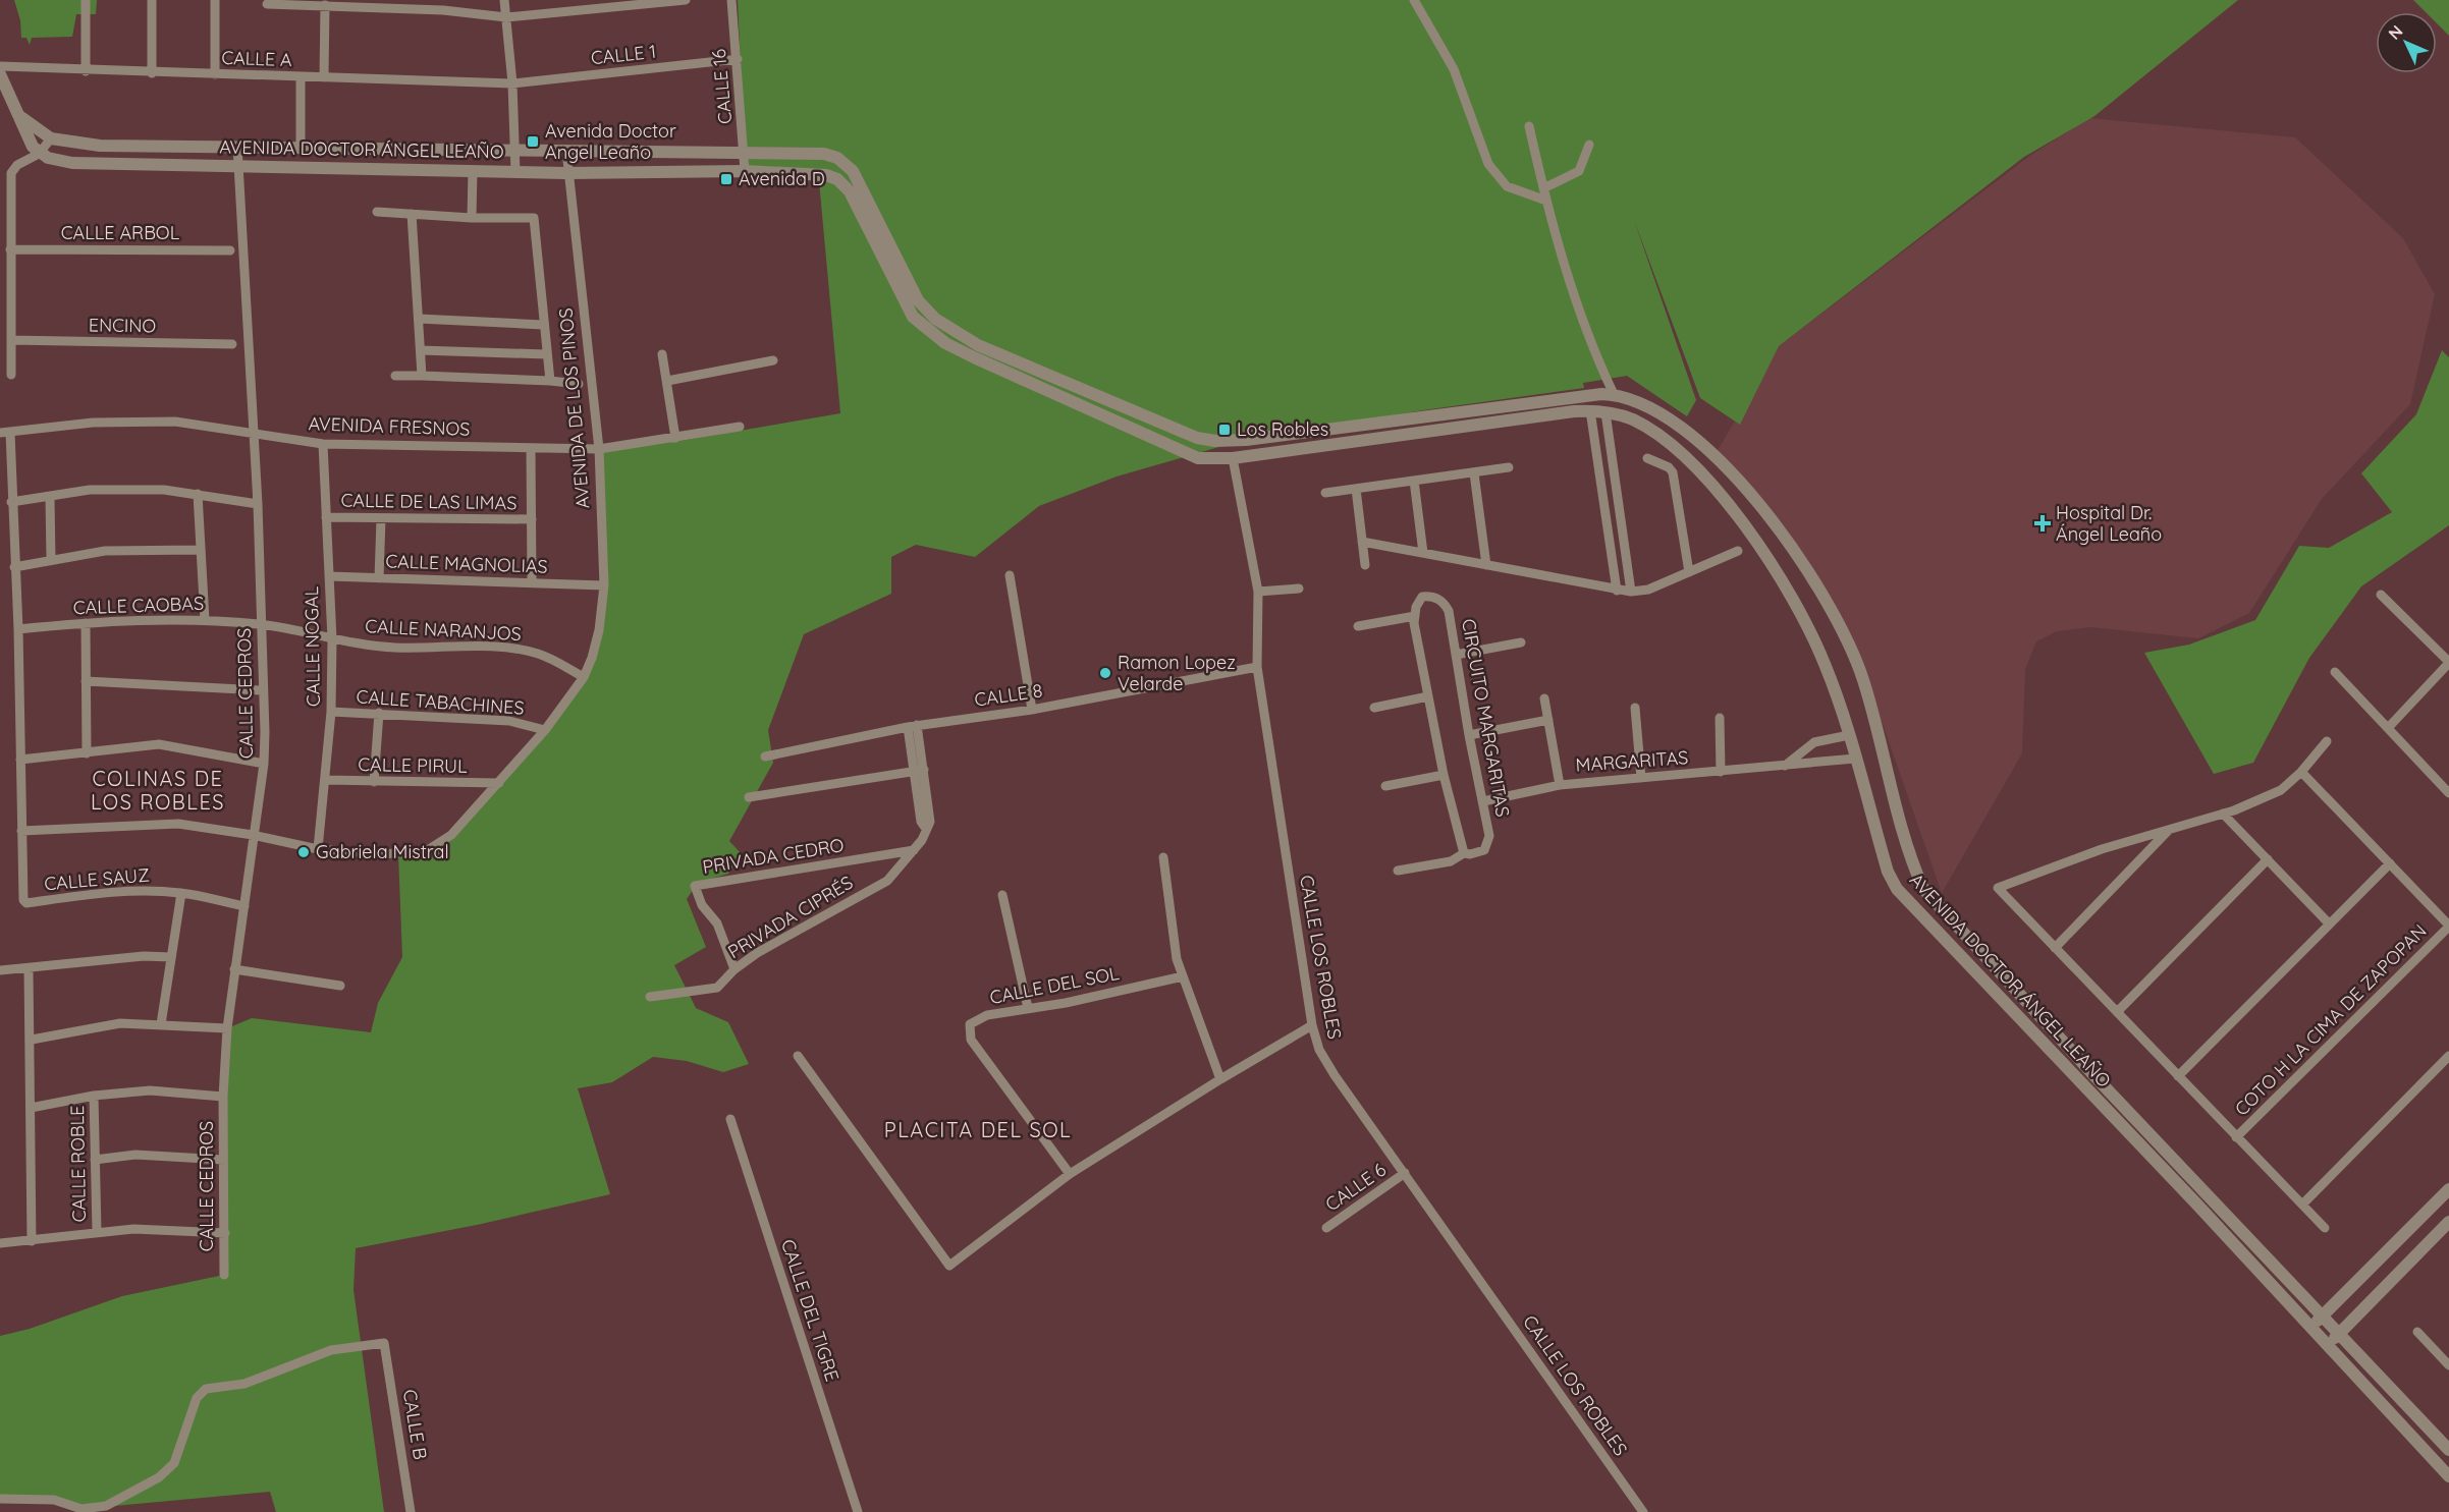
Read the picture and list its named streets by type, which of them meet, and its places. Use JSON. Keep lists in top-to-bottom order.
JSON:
{
  "streets": {
    "street": [
      "CALLE 1",
      "CALLE A",
      "CALLE 16",
      "AVENIDA DOCTOR ÁNGEL LEAÑO",
      "CALLE ARBOL",
      "ENCINO",
      "AVENIDA DE LOS PINOS",
      "AVENIDA FRESNOS",
      "CALLE DE LAS LIMAS",
      "CALLE MAGNOLIAS",
      "CALLE CAOBAS",
      "CALLE NARANJOS",
      "CALLE NOGAL",
      "CALLE CEDROS",
      "CALLE 8",
      "CALLE TABACHINES",
      "CIRCUITO MARGARITAS",
      "MARGARITAS",
      "CALLE PIRUL",
      "PRIVADA CEDRO",
      "CALLE SAUZ",
      "PRIVADA CIPRÉS",
      "CALLE LOS ROBLES",
      "CALLE DEL SOL",
      "COTO H LA CIMA DE ZAPOPAN",
      "CALLE ROBLE",
      "CALLE 6",
      "CALLE DEL TIGRE",
      "CALLE B"
    ]
  },
  "crossings": [
    ["CALLE 1", "CALLE A"],
    ["CALLE 1", "CALLE 16"],
    ["CALLE 16", "AVENIDA DOCTOR ÁNGEL LEAÑO"],
    ["AVENIDA DOCTOR ÁNGEL LEAÑO", "AVENIDA DE LOS PINOS"],
    ["AVENIDA DOCTOR ÁNGEL LEAÑO", "CALLE CEDROS"],
    ["AVENIDA DOCTOR ÁNGEL LEAÑO", "MARGARITAS"],
    ["AVENIDA DOCTOR ÁNGEL LEAÑO", "CALLE LOS ROBLES"],
    ["AVENIDA DE LOS PINOS", "AVENIDA FRESNOS"],
    ["AVENIDA DE LOS PINOS", "CALLE MAGNOLIAS"],
    ["AVENIDA DE LOS PINOS", "CALLE NARANJOS"],
    ["AVENIDA DE LOS PINOS", "CALLE NOGAL"],
    ["AVENIDA DE LOS PINOS", "CALLE CEDROS"],
    ["AVENIDA DE LOS PINOS", "CALLE TABACHINES"],
    ["AVENIDA DE LOS PINOS", "CALLE PIRUL"],
    ["AVENIDA DE LOS PINOS", "CALLE SAUZ"],
    ["AVENIDA FRESNOS", "CALLE NOGAL"],
    ["AVENIDA FRESNOS", "CALLE CEDROS"],
    ["CALLE DE LAS LIMAS", "CALLE NOGAL"],
    ["CALLE MAGNOLIAS", "CALLE NOGAL"],
    ["CALLE CAOBAS", "CALLE NARANJOS"],
    ["CALLE CAOBAS", "CALLE NOGAL"],
    ["CALLE CAOBAS", "CALLE CEDROS"],
    ["CALLE NARANJOS", "CALLE NOGAL"],
    ["CALLE NOGAL", "CALLE TABACHINES"],
    ["CALLE NOGAL", "CALLE PIRUL"],
    ["CALLE CEDROS", "CALLE SAUZ"],
    ["CALLE 8", "PRIVADA CIPRÉS"],
    ["CALLE 8", "CALLE LOS ROBLES"],
    ["CIRCUITO MARGARITAS", "MARGARITAS"],
    ["PRIVADA CEDRO", "PRIVADA CIPRÉS"],
    ["CALLE LOS ROBLES", "CALLE 6"]
  ],
  "districts": ["COLINAS DE LOS ROBLES", "PLACITA DEL SOL"],
  "places": {
    "transit": ["Avenida Doctor Angel Leaño", "Avenida D", "Los Robles"],
    "health": ["Hospital Dr. Ángel Leaño"],
    "other": ["Ramon Lopez Velarde", "Gabriela Mistral"]
  },
  "north": "top left"
}
